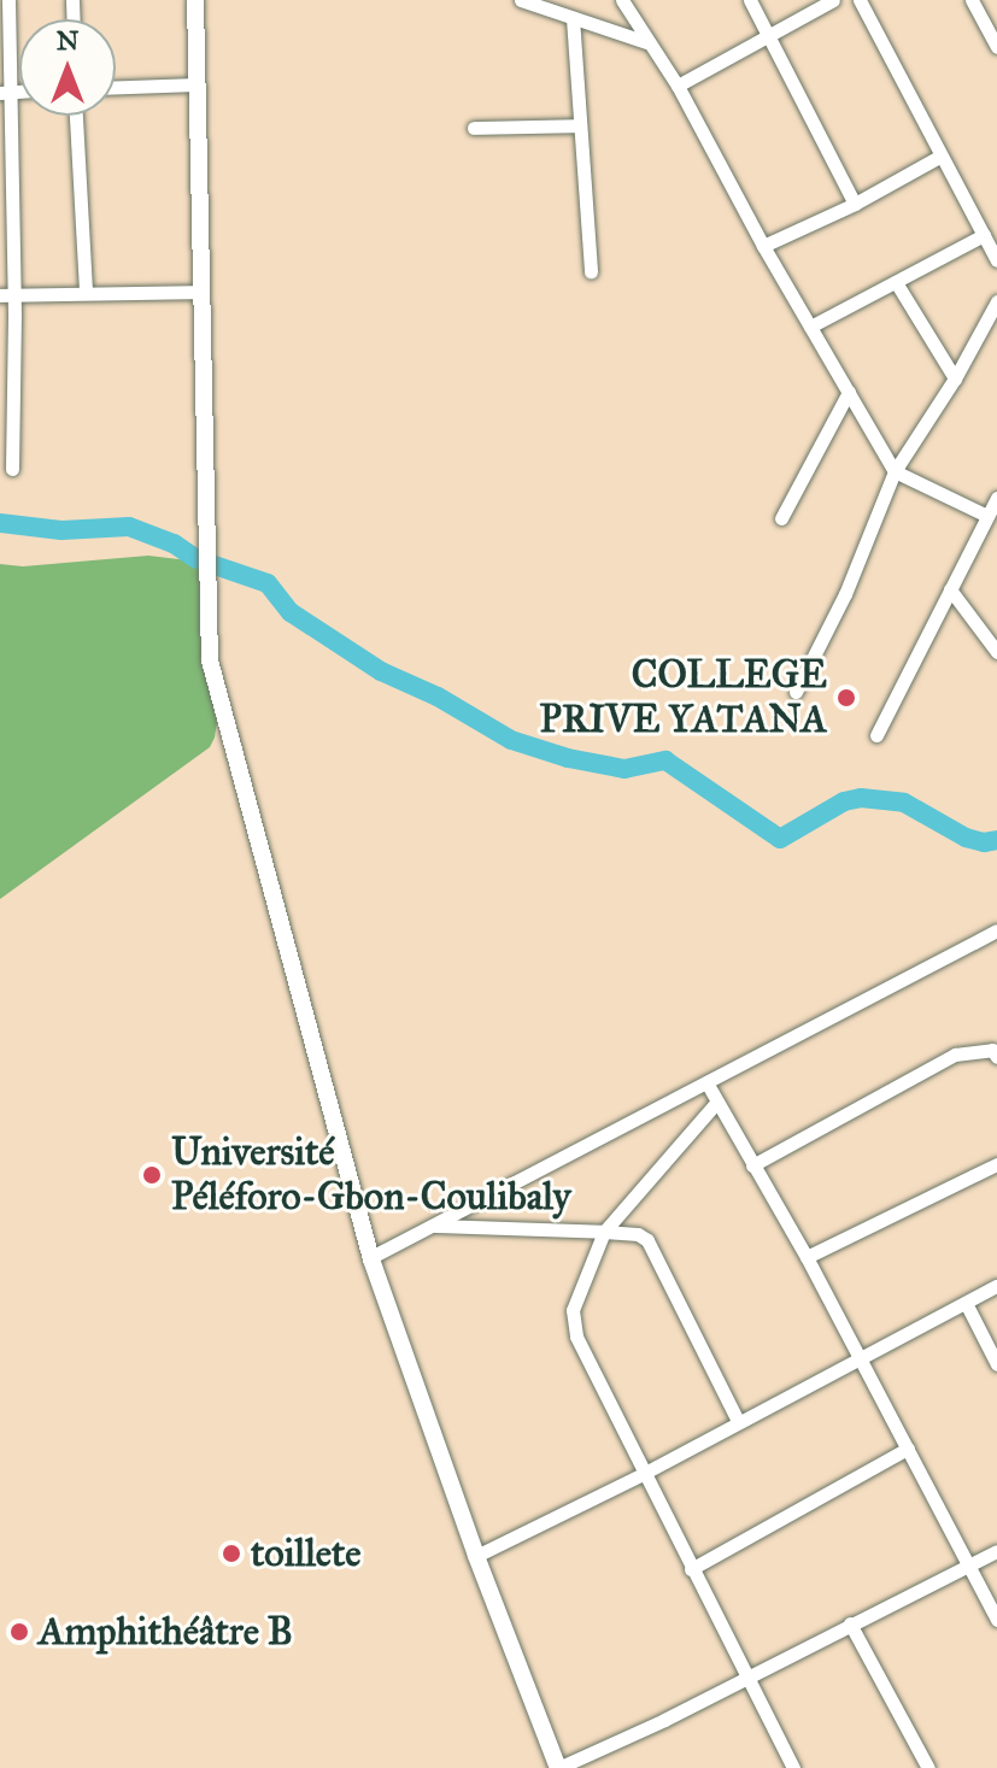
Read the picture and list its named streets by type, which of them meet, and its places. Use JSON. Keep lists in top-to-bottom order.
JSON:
{
  "places": [
    "COLLEGE PRIVE YATANA",
    "Université Péléforo-Gbon-Coulibaly",
    "toillete",
    "Amphithéâtre B"
  ],
  "north": "top"
}
